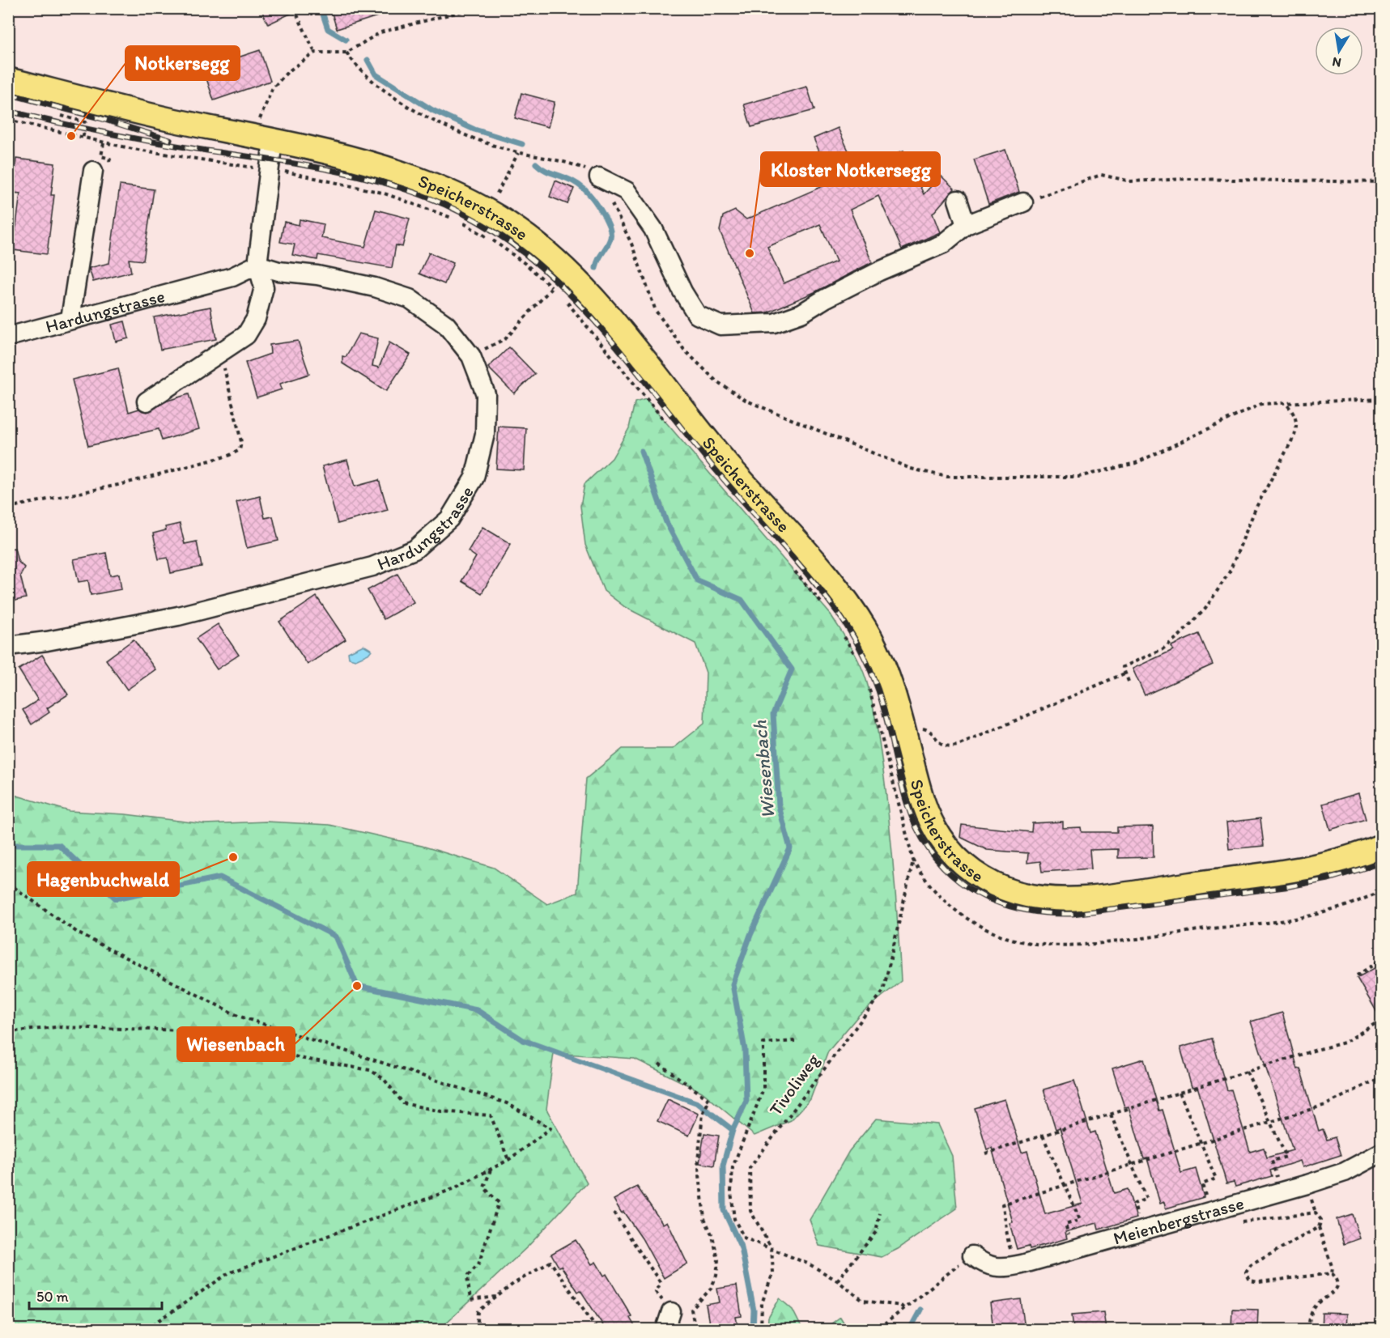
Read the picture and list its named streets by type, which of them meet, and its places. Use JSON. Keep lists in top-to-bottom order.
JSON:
{
  "streets": {
    "main road": ["Speicherstrasse"],
    "street": ["Hardungstrasse", "Meienbergstrasse"],
    "path": ["Tivoliweg"]
  },
  "water": ["Wiesenbach"],
  "places": [
    "Notkersegg",
    "Kloster Notkersegg",
    "Hagenbuchwald",
    "Wiesenbach"
  ],
  "scale_bar": "50 m",
  "north": "bottom"
}
